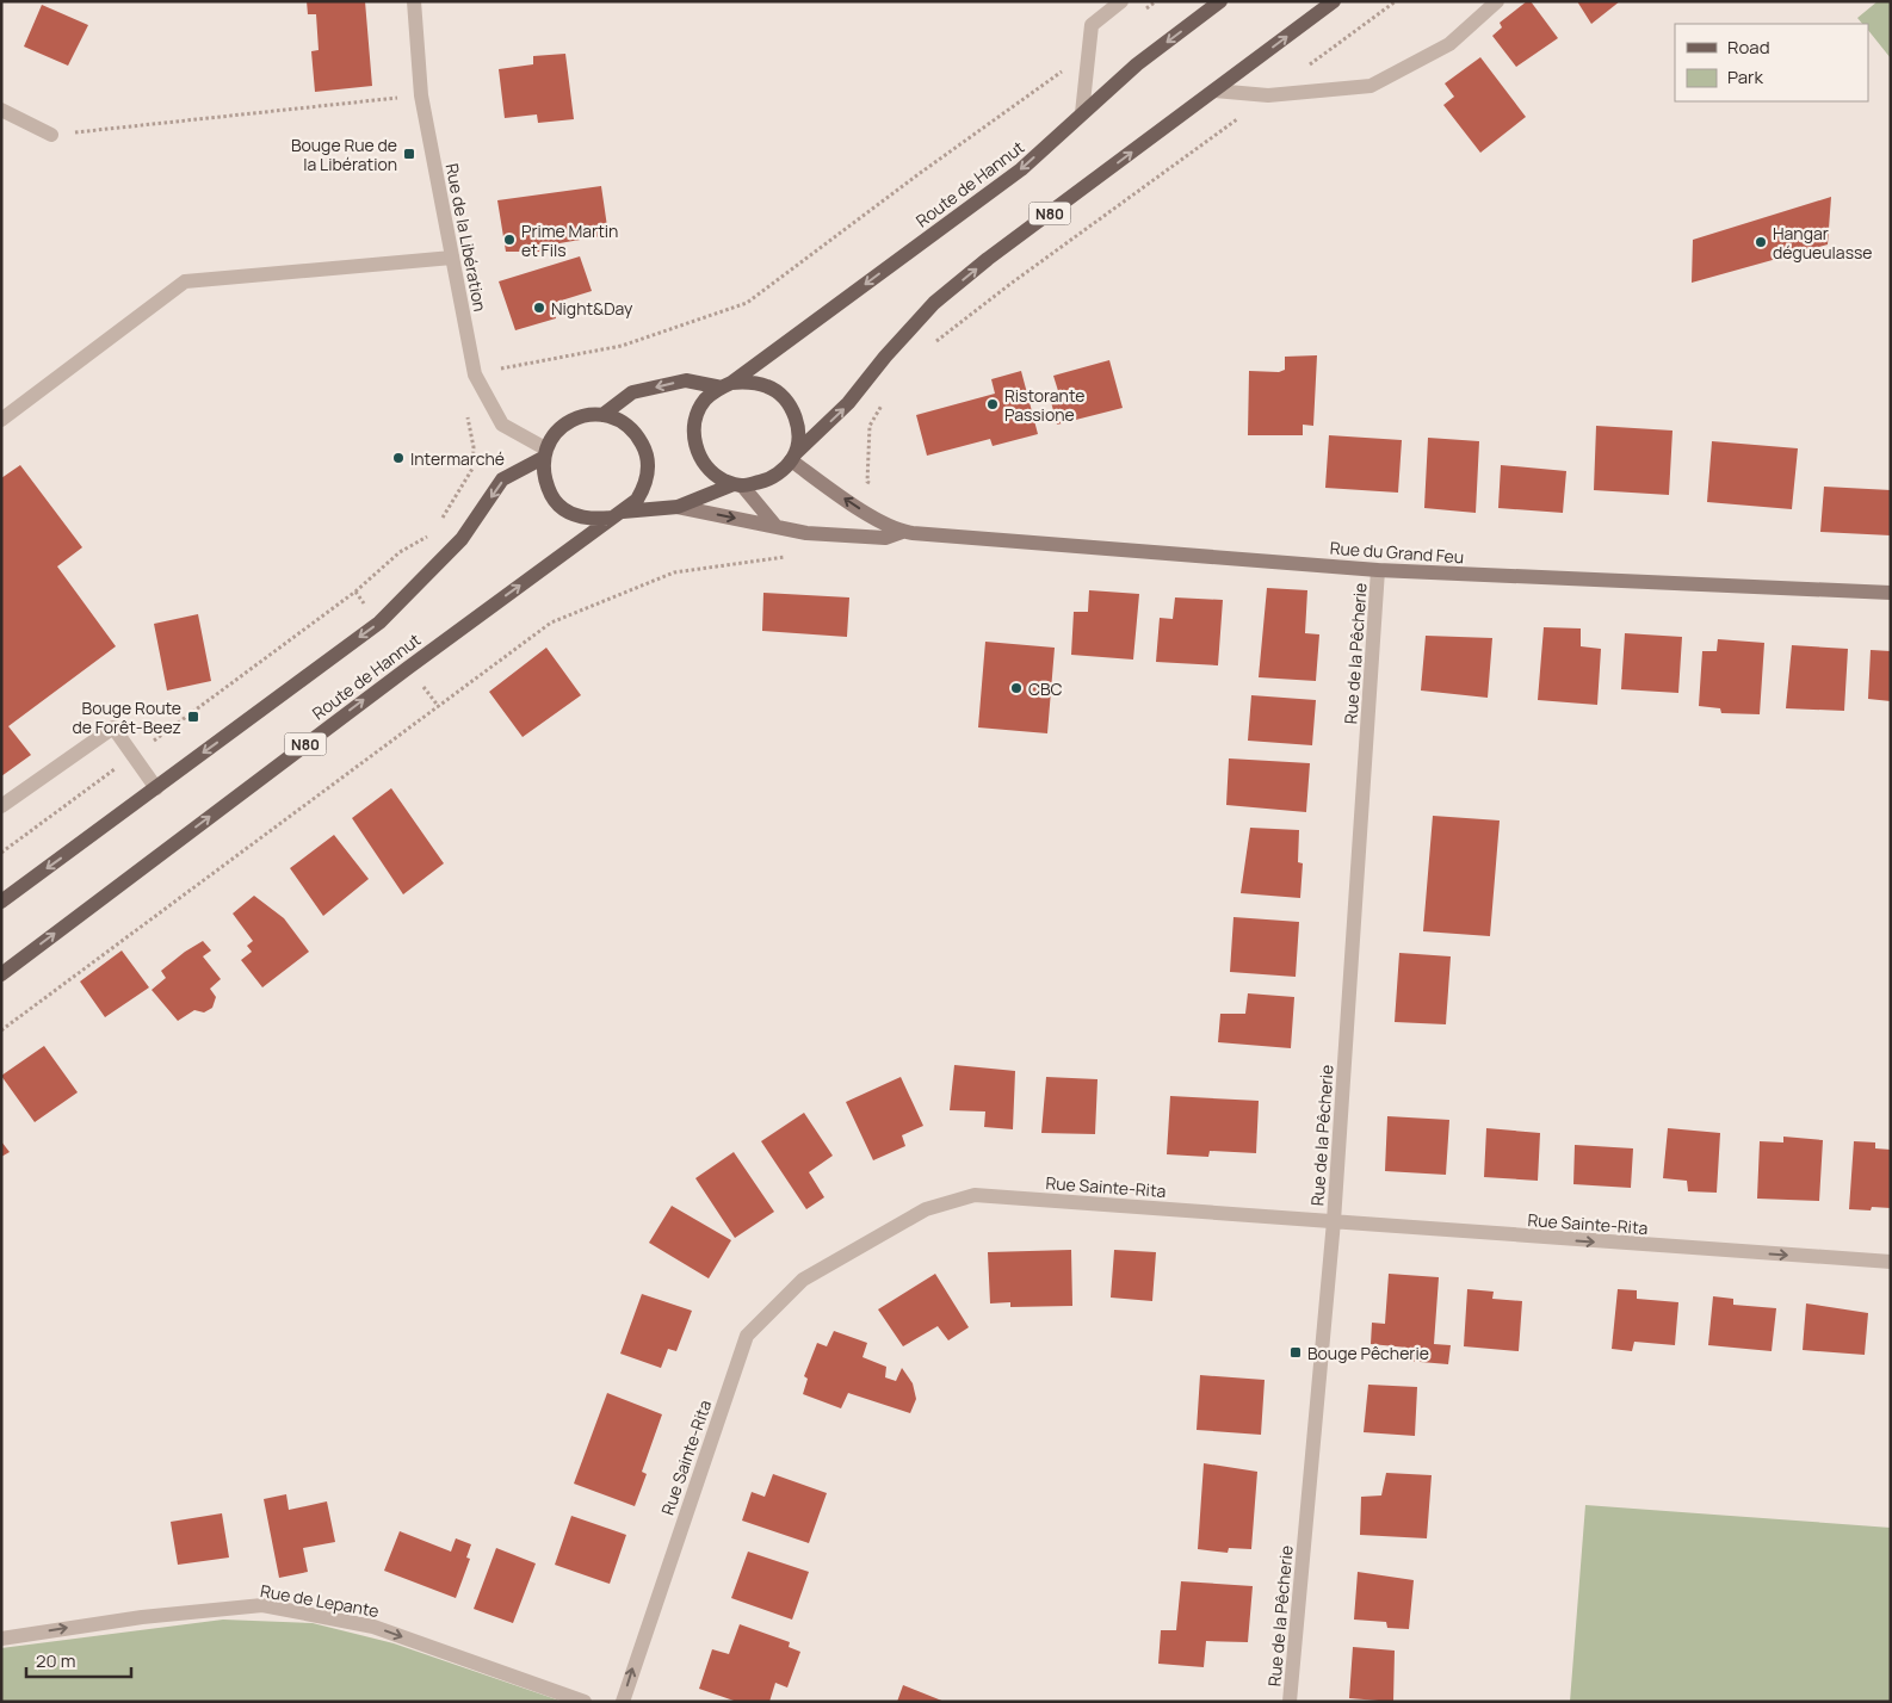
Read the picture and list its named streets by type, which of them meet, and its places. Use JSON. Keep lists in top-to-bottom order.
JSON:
{
  "streets": {
    "main road": ["Route de Hannut", "N80"],
    "street": [
      "Rue de la Libération",
      "Rue du Grand Feu",
      "Rue de la Pêcherie",
      "Rue Sainte-Rita",
      "Rue de Lepante"
    ]
  },
  "crossings": [
    ["Route de Hannut", "N80"],
    ["Route de Hannut", "Rue de la Libération"],
    ["Route de Hannut", "Rue du Grand Feu"],
    ["N80", "Rue de la Libération"],
    ["N80", "Rue du Grand Feu"],
    ["Rue du Grand Feu", "Rue de la Pêcherie"],
    ["Rue de la Pêcherie", "Rue Sainte-Rita"]
  ],
  "one_way": ["Rue Sainte-Rita", "Rue de Lepante"],
  "places": {
    "transit": ["Bouge Rue de la Libération", "Bouge Route de Forêt-Beez", "Bouge Pêcherie"],
    "other": [
      "Prime Martin et Fils",
      "Hangar dégueulasse",
      "Night&Day",
      "Ristorante Passione",
      "Intermarché",
      "CBC"
    ]
  },
  "legend": ["Road", "Park"],
  "scale_bar": "20 m"
}
